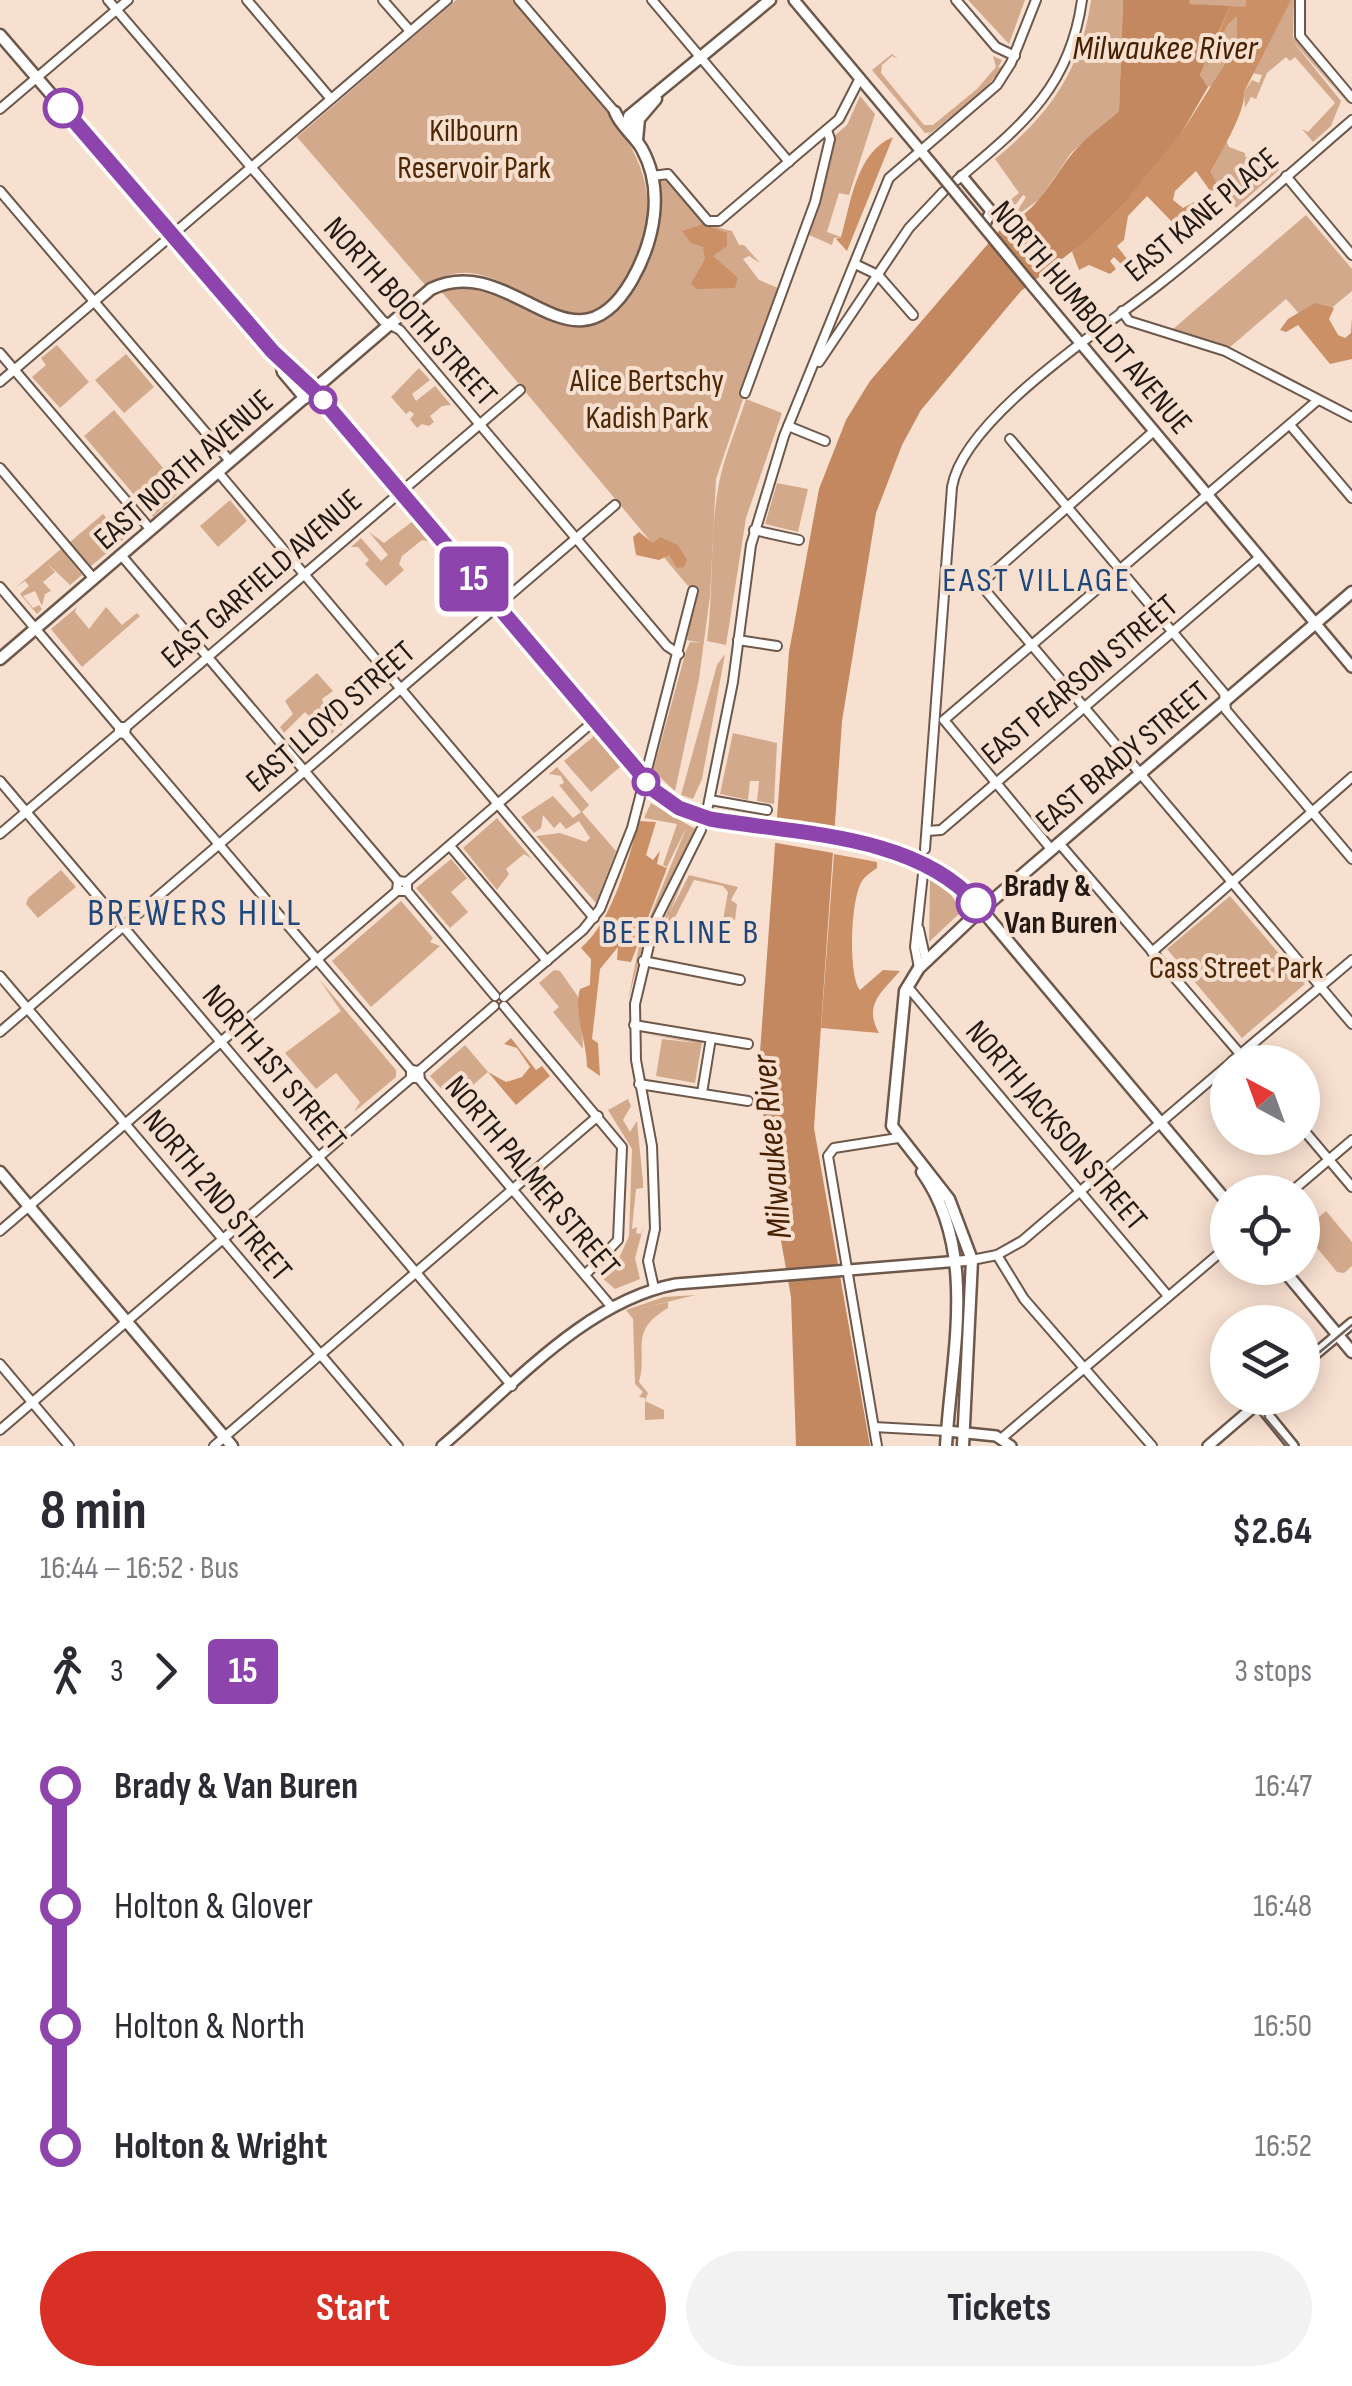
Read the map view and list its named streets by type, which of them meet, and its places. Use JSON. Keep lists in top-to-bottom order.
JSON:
{
  "streets": {
    "main road": ["EAST NORTH AVENUE", "EAST BRADY STREET"],
    "street": [
      "EAST KANE PLACE",
      "NORTH BOOTH STREET",
      "NORTH HUMBOLDT AVENUE",
      "EAST GARFIELD AVENUE",
      "EAST PEARSON STREET",
      "EAST LLOYD STREET",
      "NORTH 1ST STREET",
      "NORTH JACKSON STREET",
      "NORTH PALMER STREET",
      "NORTH 2ND STREET"
    ]
  },
  "crossings": [
    ["EAST KANE PLACE", "NORTH HUMBOLDT AVENUE"],
    ["EAST KANE PLACE", "EAST PEARSON STREET"],
    ["NORTH BOOTH STREET", "EAST NORTH AVENUE"],
    ["NORTH BOOTH STREET", "EAST GARFIELD AVENUE"],
    ["NORTH BOOTH STREET", "EAST LLOYD STREET"],
    ["NORTH HUMBOLDT AVENUE", "EAST PEARSON STREET"],
    ["NORTH HUMBOLDT AVENUE", "EAST BRADY STREET"],
    ["EAST NORTH AVENUE", "NORTH PALMER STREET"],
    ["EAST GARFIELD AVENUE", "NORTH 1ST STREET"],
    ["EAST GARFIELD AVENUE", "NORTH PALMER STREET"],
    ["EAST LLOYD STREET", "NORTH 1ST STREET"],
    ["EAST LLOYD STREET", "NORTH PALMER STREET"],
    ["EAST LLOYD STREET", "NORTH 2ND STREET"],
    ["EAST BRADY STREET", "NORTH JACKSON STREET"]
  ],
  "districts": ["EAST VILLAGE", "BREWERS HILL", "BEERLINE B"],
  "water": ["Milwaukee River"],
  "parks": ["Kilbourn Reservoir Park", "Alice Bertschy Kadish Park", "Cass Street Park"],
  "places": ["Brady & Van Buren"],
  "lines": ["bus line 15"],
  "north": "top left",
  "page": {
    "on_map": "15",
    "heading": ["8 min", "16:44 – 16:52 · Bus", "$2.64"],
    "legs": ["3", "15", "3 stops"],
    "list": [
      {
        "name": "Brady & Van Buren",
        "value": "16:47"
      },
      {
        "name": "Holton & Glover",
        "value": "16:48"
      },
      {
        "name": "Holton & North",
        "value": "16:50"
      },
      {
        "name": "Holton & Wright",
        "value": "16:52"
      }
    ],
    "buttons": ["Start", "Tickets"]
  }
}
